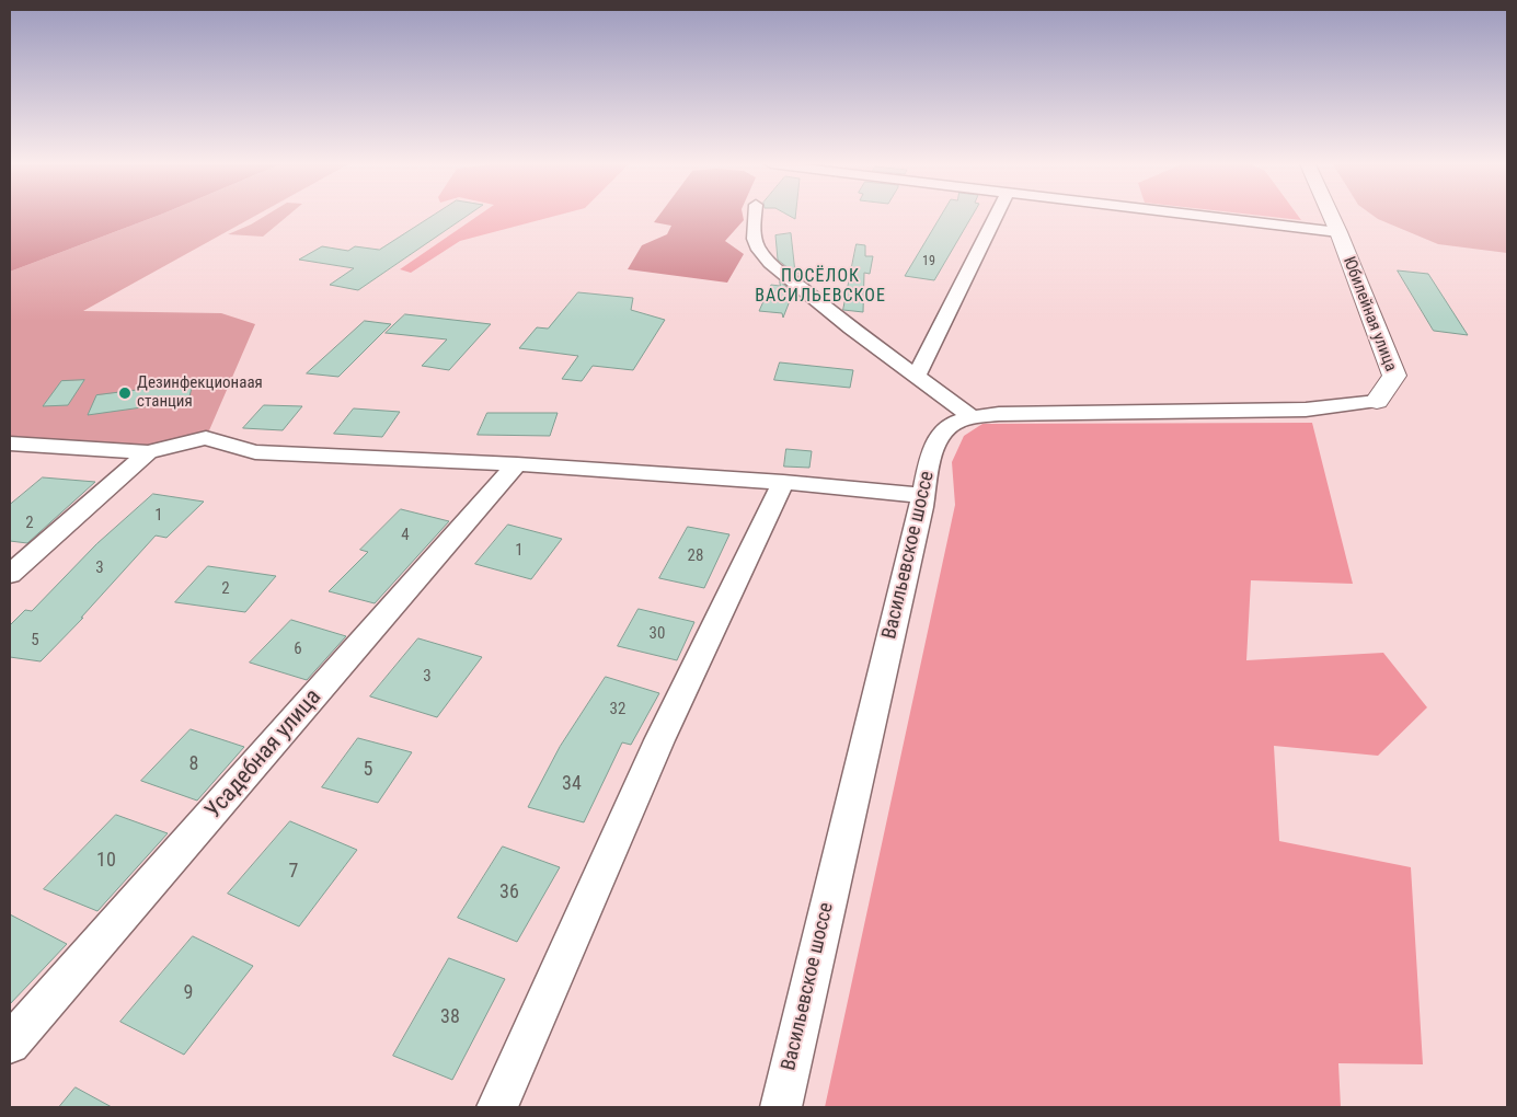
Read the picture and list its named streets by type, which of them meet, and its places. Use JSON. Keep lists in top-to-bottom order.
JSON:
{
  "streets": {
    "street": ["Юбилейная улица", "Васильевское шоссе", "Усадебная улица"]
  },
  "crossings": [
    ["Юбилейная улица", "Васильевское шоссе"]
  ],
  "districts": ["ПОСЁЛОК ВАСИЛЬЕВСКОЕ"],
  "places": ["Дезинфекционаая станция"],
  "house_numbers": [
    "19",
    "1",
    "2",
    "4",
    "1",
    "28",
    "3",
    "2",
    "30",
    "5",
    "6",
    "3",
    "32",
    "8",
    "5",
    "34",
    "10",
    "7",
    "36",
    "9",
    "38"
  ]
}
